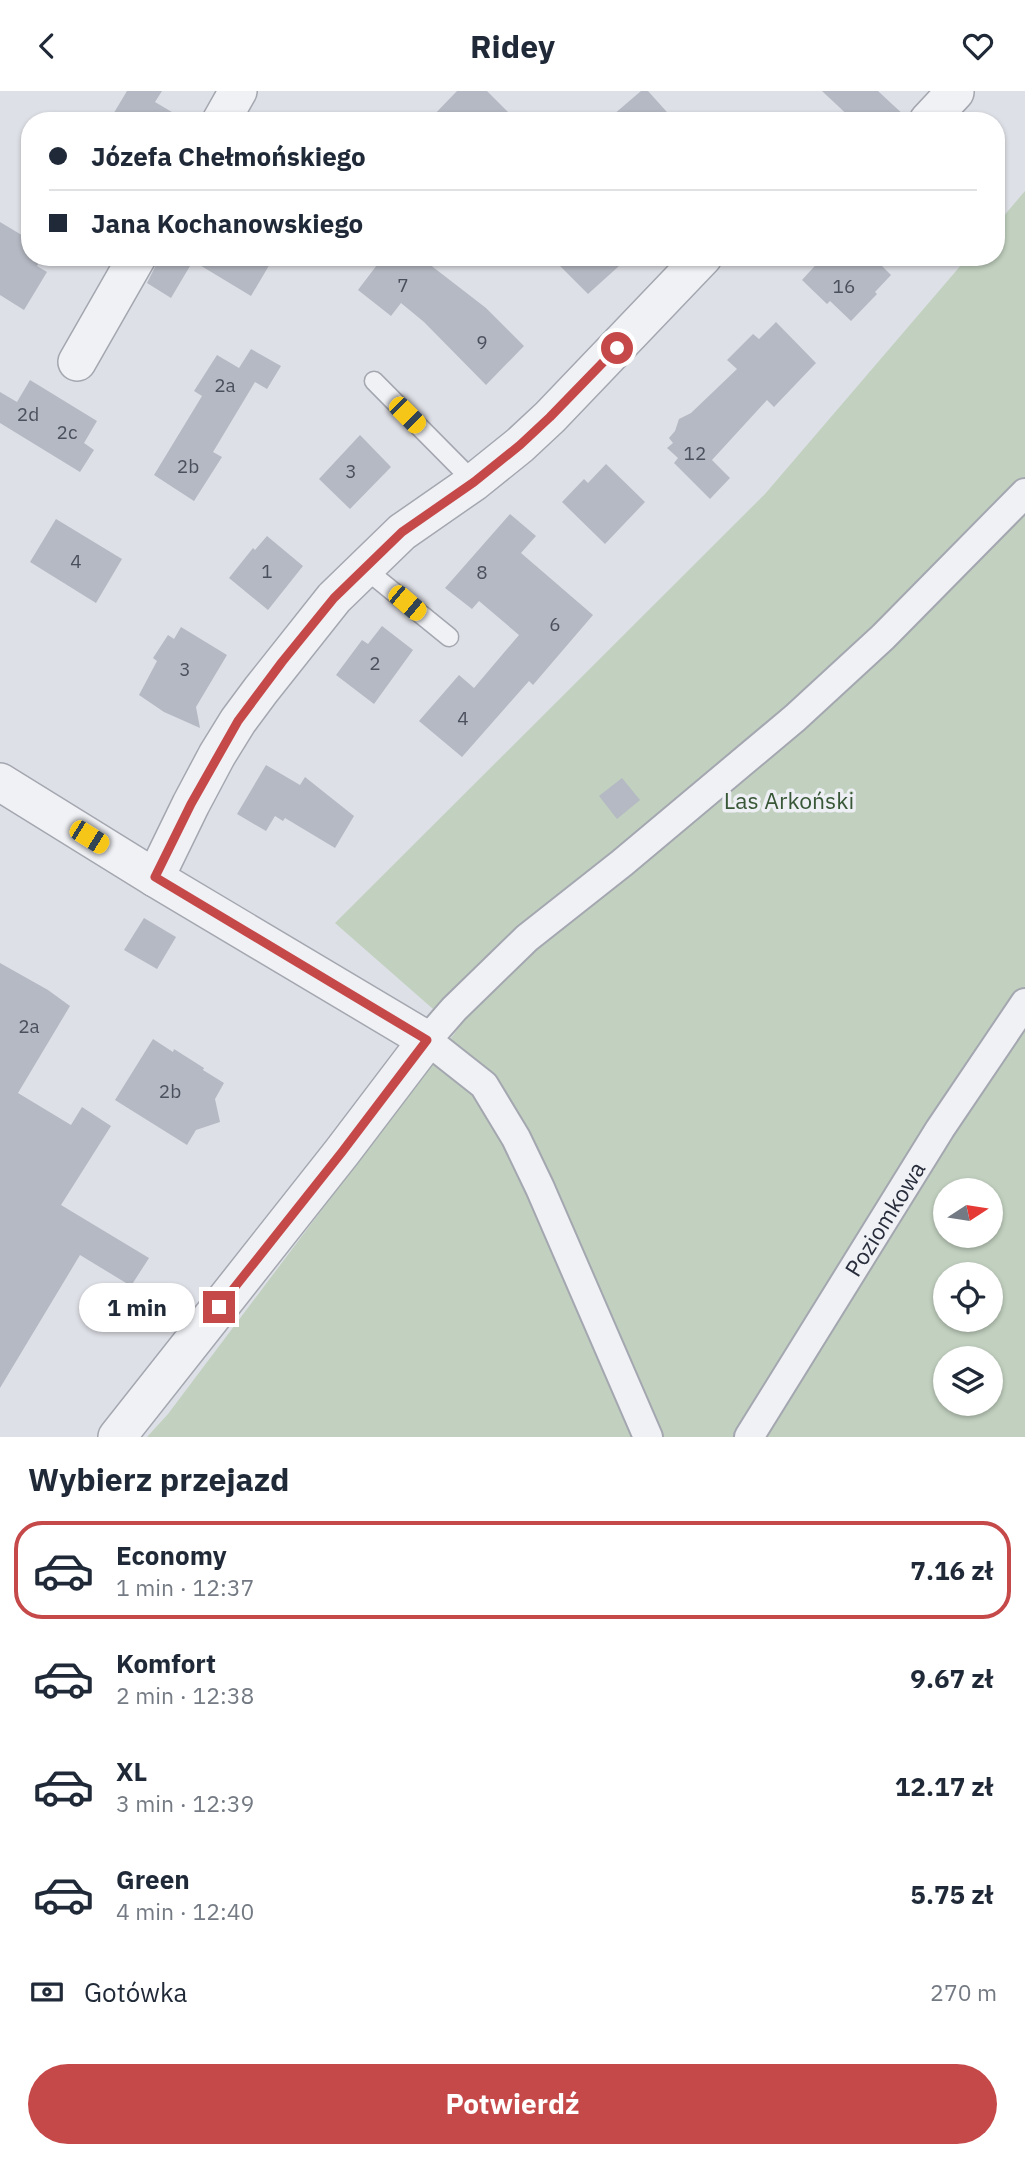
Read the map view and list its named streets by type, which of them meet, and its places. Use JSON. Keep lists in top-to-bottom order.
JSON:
{
  "streets": {
    "street": ["Poziomkowa"]
  },
  "parks": ["Las Arkoński"],
  "house_numbers": [
    "7",
    "16",
    "9",
    "2a",
    "2d",
    "2c",
    "12",
    "2b",
    "3",
    "4",
    "1",
    "8",
    "6",
    "2",
    "3",
    "4",
    "2a",
    "2b"
  ],
  "north": "right",
  "page": {
    "header": "Ridey",
    "banner": ["Józefa Chełmońskiego", "Jana Kochanowskiego"],
    "bubble": "1 min",
    "heading": "Wybierz przejazd",
    "list": [
      {
        "name": "Economy",
        "note": "1 min · 12:37",
        "value": "7.16 zł"
      },
      {
        "name": "Komfort",
        "note": "2 min · 12:38",
        "value": "9.67 zł"
      },
      {
        "name": "XL",
        "note": "3 min · 12:39",
        "value": "12.17 zł"
      },
      {
        "name": "Green",
        "note": "4 min · 12:40",
        "value": "5.75 zł"
      }
    ],
    "pay": ["Gotówka", "270 m"],
    "buttons": "Potwierdź"
  }
}
